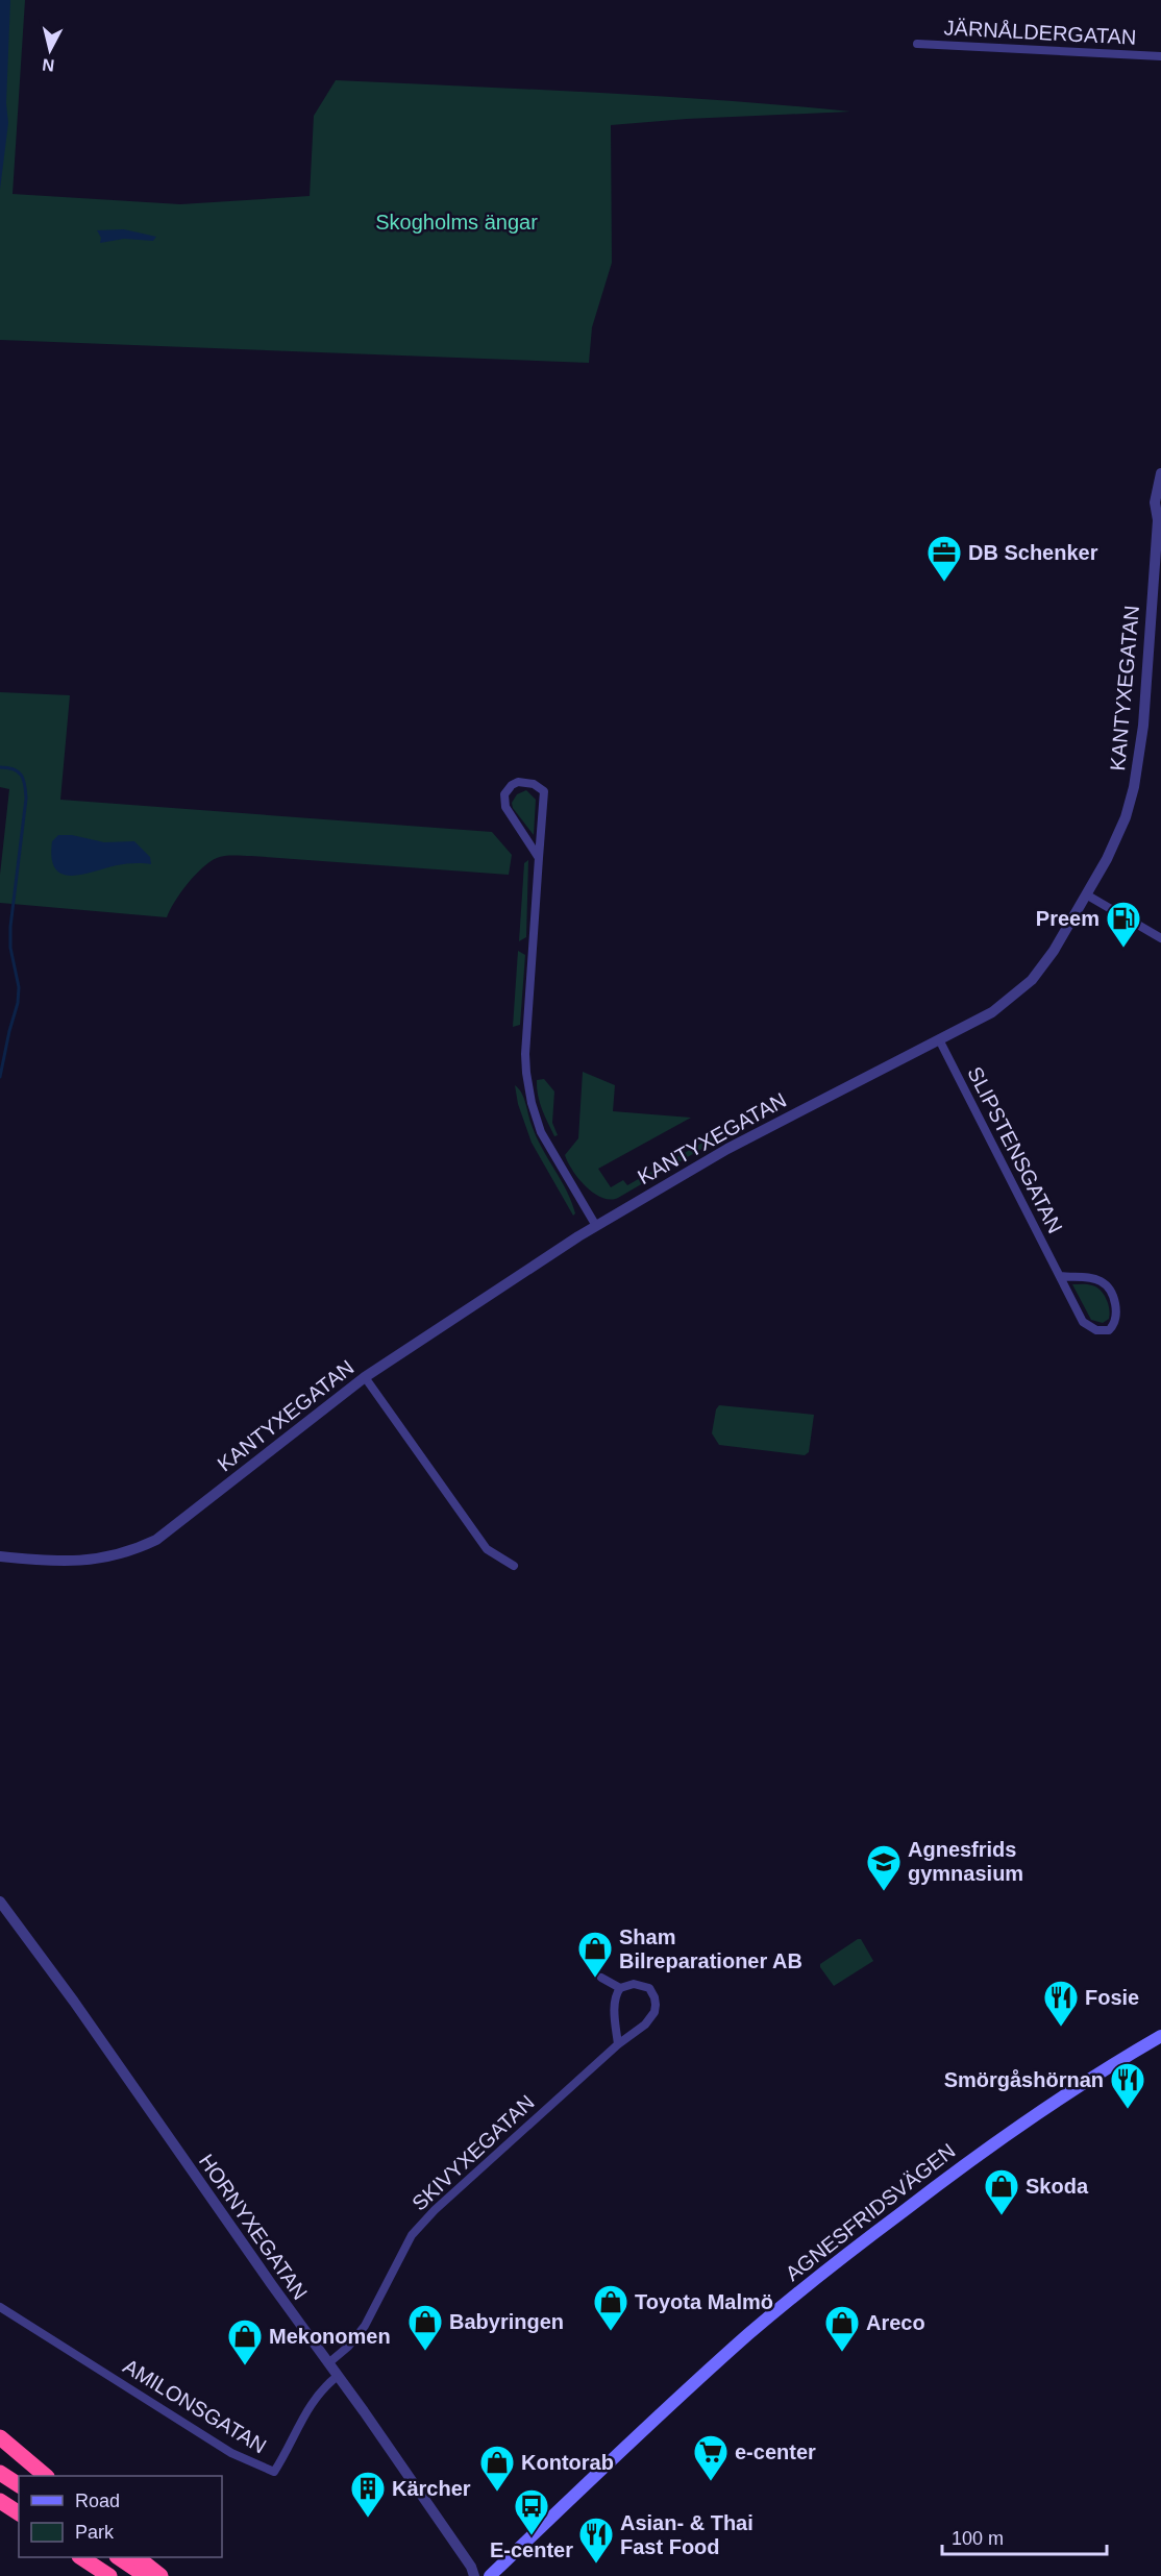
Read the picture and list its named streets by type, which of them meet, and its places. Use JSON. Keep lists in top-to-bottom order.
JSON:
{
  "streets": {
    "main road": ["AGNESFRIDSVÄGEN"],
    "street": [
      "JÄRNÅLDERGATAN",
      "KANTYXEGATAN",
      "SLIPSTENSGATAN",
      "SKIVYXEGATAN",
      "HORNYXEGATAN",
      "AMILONSGATAN"
    ]
  },
  "crossings": [
    ["KANTYXEGATAN", "SLIPSTENSGATAN"],
    ["SKIVYXEGATAN", "HORNYXEGATAN"],
    ["HORNYXEGATAN", "AMILONSGATAN"]
  ],
  "parks": ["Skogholms ängar"],
  "places": {
    "office": ["DB Schenker"],
    "fuel station": ["Preem"],
    "school or university": ["Agnesfrids gymnasium"],
    "shop": [
      "Sham Bilreparationer AB",
      "Skoda",
      "Toyota Malmö",
      "Babyringen",
      "Areco",
      "Mekonomen",
      "Kontorab"
    ],
    "restaurant": ["Fosie", "Smörgåshörnan", "Asian- & Thai Fast Food"],
    "supermarket": ["e-center"],
    "building": ["Kärcher"],
    "bus stop": ["E-center"]
  },
  "legend": ["Road", "Park"],
  "scale_bar": "100 m",
  "north": "bottom"
}
